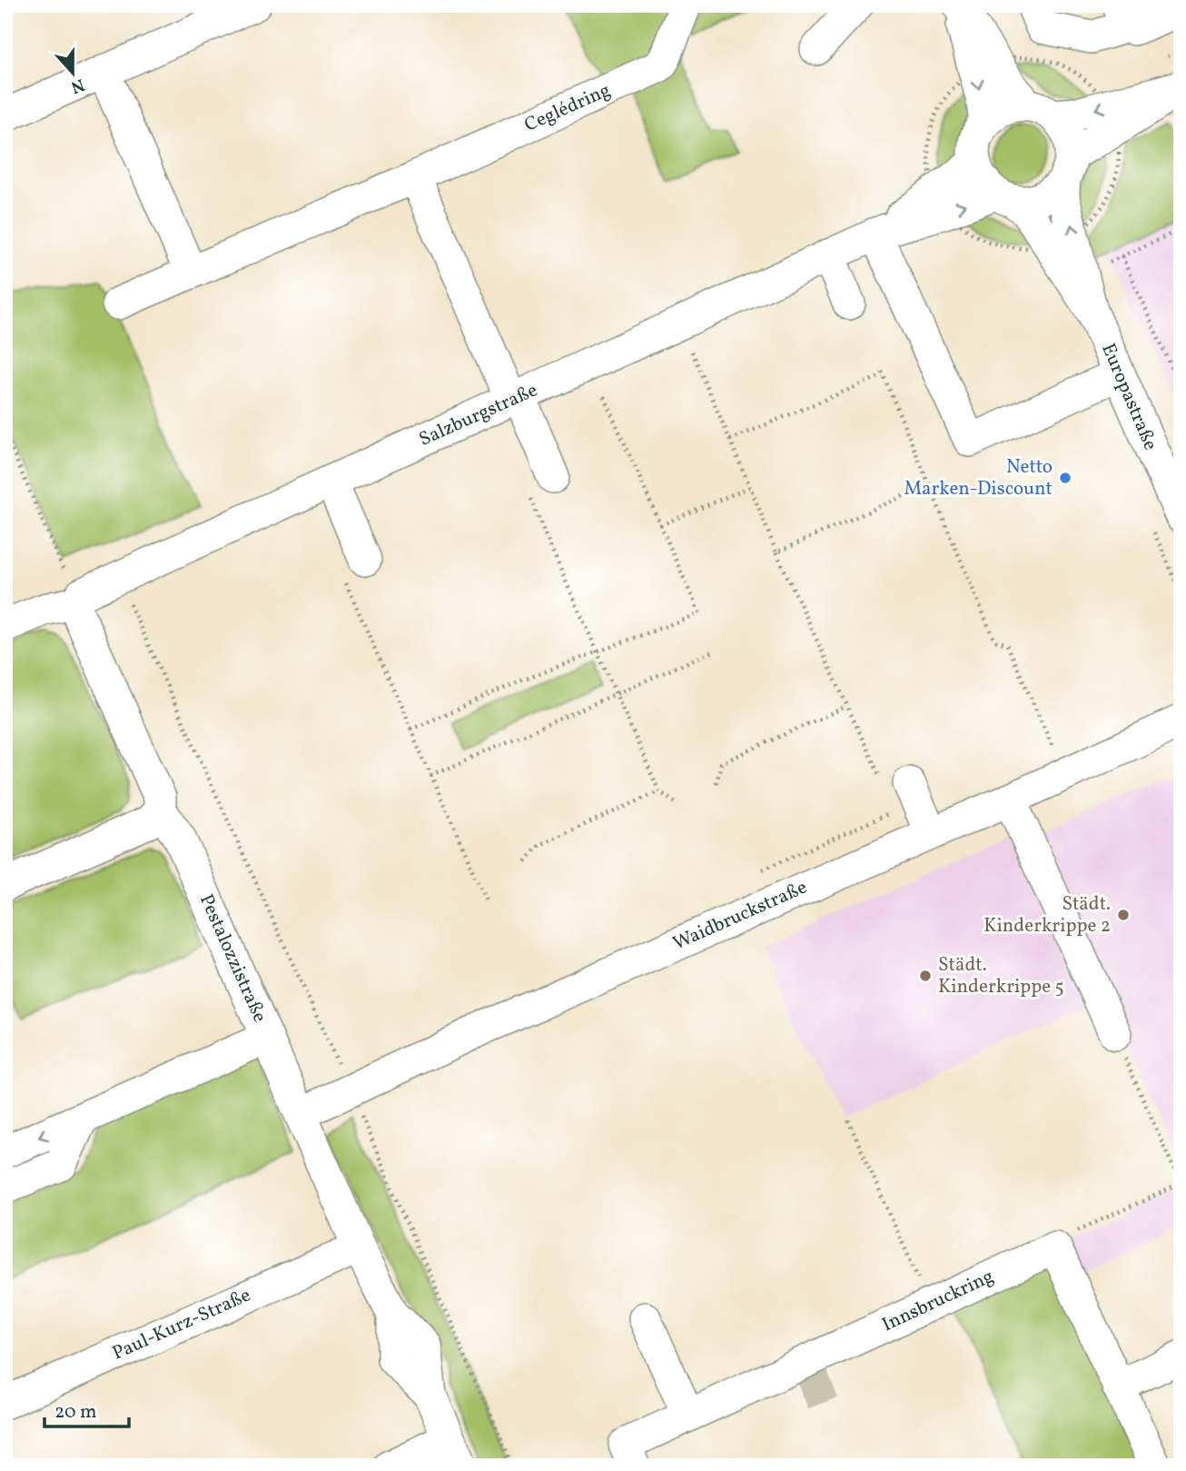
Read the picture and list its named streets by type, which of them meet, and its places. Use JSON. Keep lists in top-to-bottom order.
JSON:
{
  "streets": {
    "street": [
      "Ceglédring",
      "Europastraße",
      "Salzburgstraße",
      "Waidbruckstraße",
      "Pestalozzistraße",
      "Innsbruckring",
      "Paul-Kurz-Straße"
    ]
  },
  "crossings": [
    ["Europastraße", "Salzburgstraße"],
    ["Salzburgstraße", "Pestalozzistraße"],
    ["Waidbruckstraße", "Pestalozzistraße"],
    ["Pestalozzistraße", "Paul-Kurz-Straße"]
  ],
  "places": ["Netto Marken-Discount", "Städt. Kinderkrippe 2", "Städt. Kinderkrippe 5"],
  "scale_bar": "20 m",
  "north": "bottom"
}
